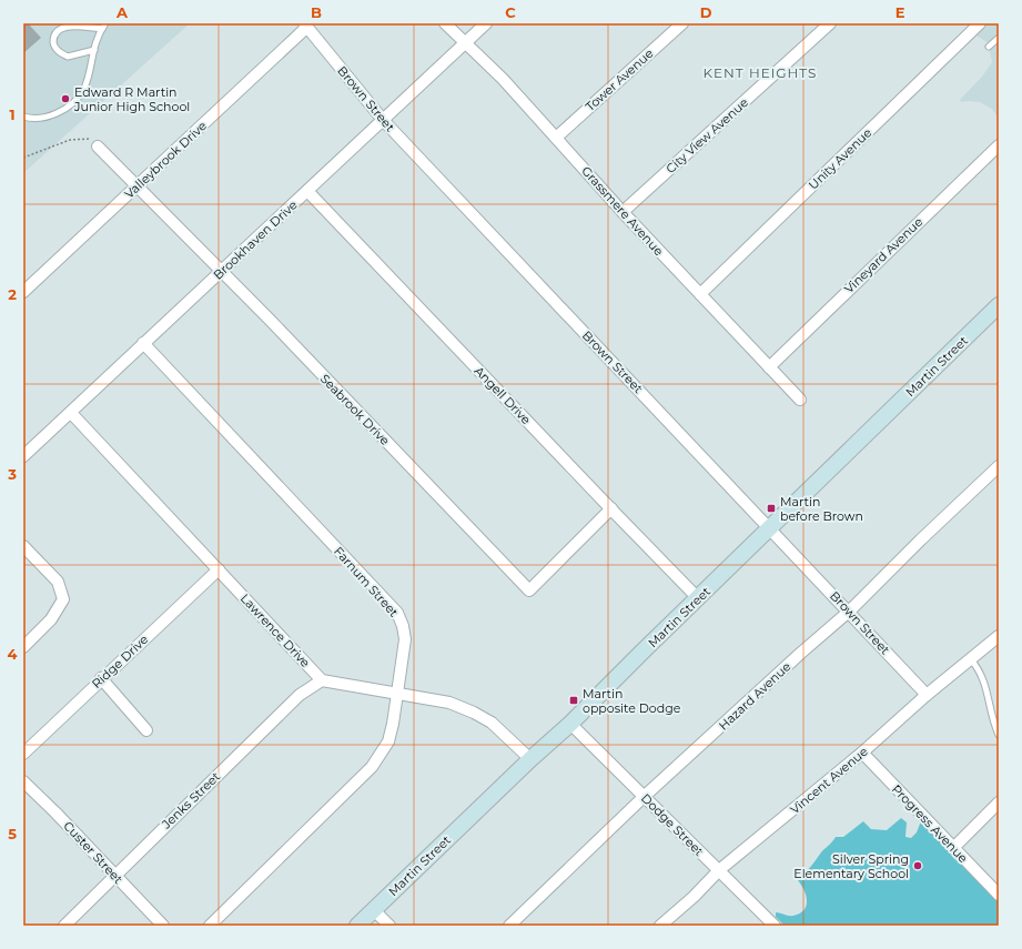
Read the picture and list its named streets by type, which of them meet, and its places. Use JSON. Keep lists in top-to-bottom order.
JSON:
{
  "streets": {
    "street": [
      "Tower Avenue",
      "Brown Street",
      "City View Avenue",
      "Unity Avenue",
      "Valleybrook Drive",
      "Grassmere Avenue",
      "Brookhaven Drive",
      "Vineyard Avenue",
      "Martin Street",
      "Angell Drive",
      "Seabrook Drive",
      "Farnum Street",
      "Lawrence Drive",
      "Ridge Drive",
      "Hazard Avenue",
      "Vincent Avenue",
      "Jenks Street",
      "Progress Avenue",
      "Dodge Street",
      "Custer Street"
    ]
  },
  "crossings": [
    ["Tower Avenue", "Grassmere Avenue"],
    ["Brown Street", "Valleybrook Drive"],
    ["Brown Street", "Brookhaven Drive"],
    ["Brown Street", "Martin Street"],
    ["Brown Street", "Hazard Avenue"],
    ["Brown Street", "Vincent Avenue"],
    ["City View Avenue", "Grassmere Avenue"],
    ["Unity Avenue", "Grassmere Avenue"],
    ["Valleybrook Drive", "Seabrook Drive"],
    ["Grassmere Avenue", "Brookhaven Drive"],
    ["Grassmere Avenue", "Vineyard Avenue"],
    ["Brookhaven Drive", "Angell Drive"],
    ["Brookhaven Drive", "Seabrook Drive"],
    ["Brookhaven Drive", "Farnum Street"],
    ["Brookhaven Drive", "Lawrence Drive"],
    ["Martin Street", "Angell Drive"],
    ["Martin Street", "Dodge Street"],
    ["Angell Drive", "Seabrook Drive"],
    ["Lawrence Drive", "Ridge Drive"],
    ["Lawrence Drive", "Jenks Street"],
    ["Hazard Avenue", "Dodge Street"],
    ["Vincent Avenue", "Progress Avenue"],
    ["Vincent Avenue", "Dodge Street"],
    ["Jenks Street", "Custer Street"]
  ],
  "districts": ["KENT HEIGHTS"],
  "places": {
    "other": ["Edward R Martin Junior High School", "Silver Spring Elementary School"],
    "transit": ["Martin before Brown", "Martin opposite Dodge"]
  },
  "grid": {
    "columns": [
      "A",
      "B",
      "C",
      "D",
      "E"
    ],
    "rows": [
      "1",
      "2",
      "3",
      "4",
      "5"
    ]
  }
}
